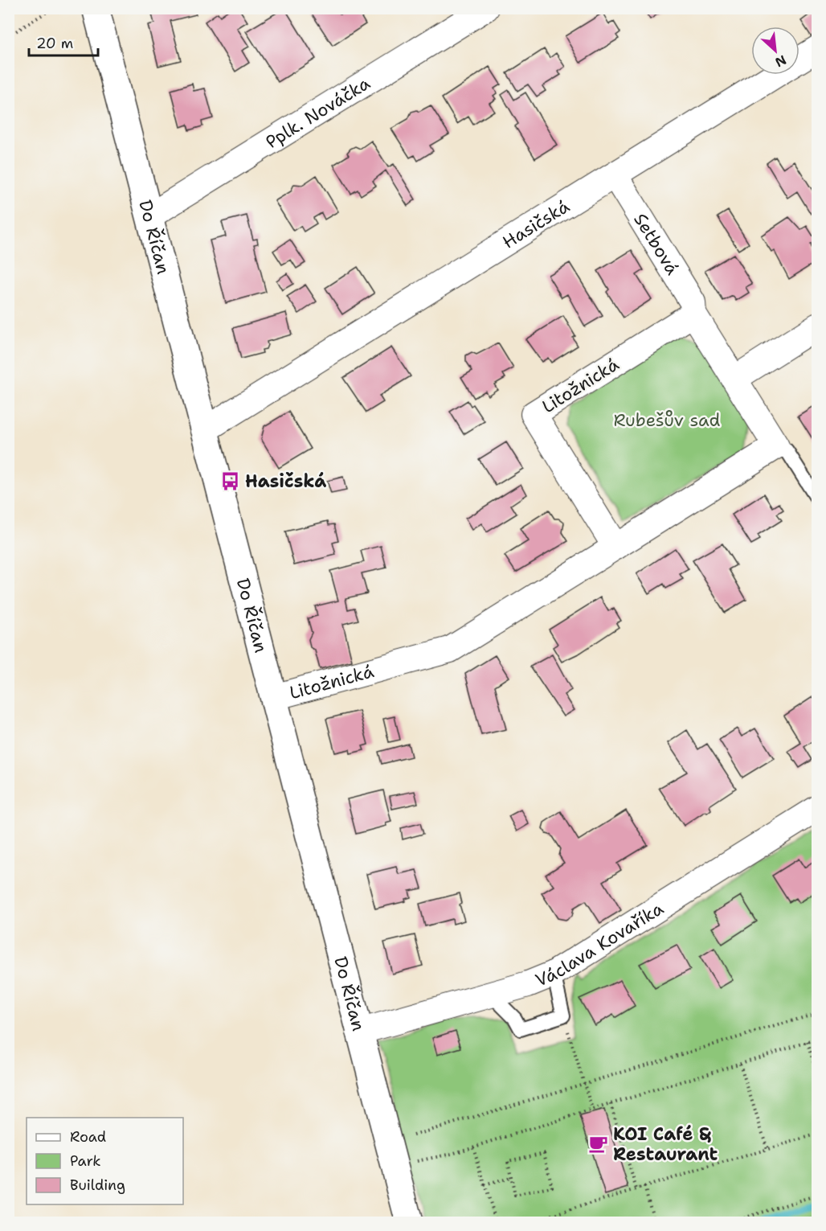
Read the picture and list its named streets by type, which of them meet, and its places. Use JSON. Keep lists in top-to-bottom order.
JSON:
{
  "streets": {
    "street": [
      "Pplk. Nováčka",
      "Hasičská",
      "Do Říčan",
      "Setbová",
      "Litožnická",
      "Václava Kovaříka"
    ]
  },
  "crossings": [
    ["Pplk. Nováčka", "Do Říčan"],
    ["Hasičská", "Do Říčan"],
    ["Hasičská", "Setbová"],
    ["Do Říčan", "Litožnická"],
    ["Do Říčan", "Václava Kovaříka"],
    ["Setbová", "Litožnická"]
  ],
  "parks": ["Rubešův sad"],
  "places": {
    "bus stop": ["Hasičská"],
    "cafe": ["KOI Café & Restaurant"]
  },
  "legend": ["Road", "Park", "Building"],
  "scale_bar": "20 m",
  "north": "bottom right"
}
